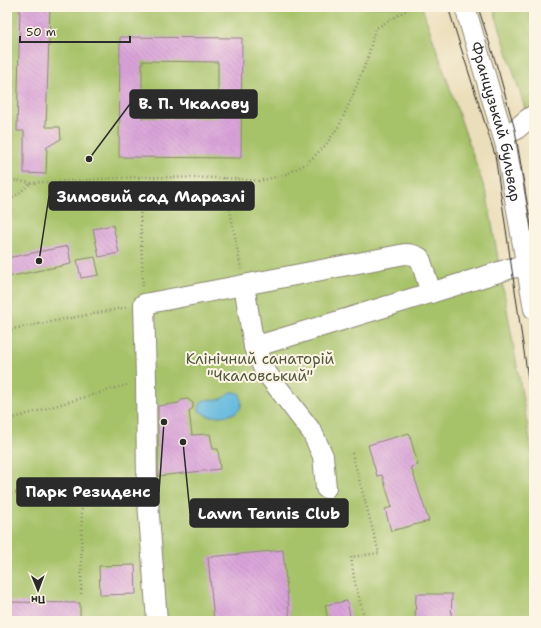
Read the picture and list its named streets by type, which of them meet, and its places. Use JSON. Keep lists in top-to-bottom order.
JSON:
{
  "streets": {
    "street": ["Французький бульвар"]
  },
  "parks": ["Клінічний санаторій \"Чкаловський\""],
  "places": [
    "В. П. Чкалову",
    "Зимовий сад Маразлі",
    "Парк Резиденс",
    "Lawn Tennis Club"
  ],
  "scale_bar": "50 m",
  "north": "bottom"
}
